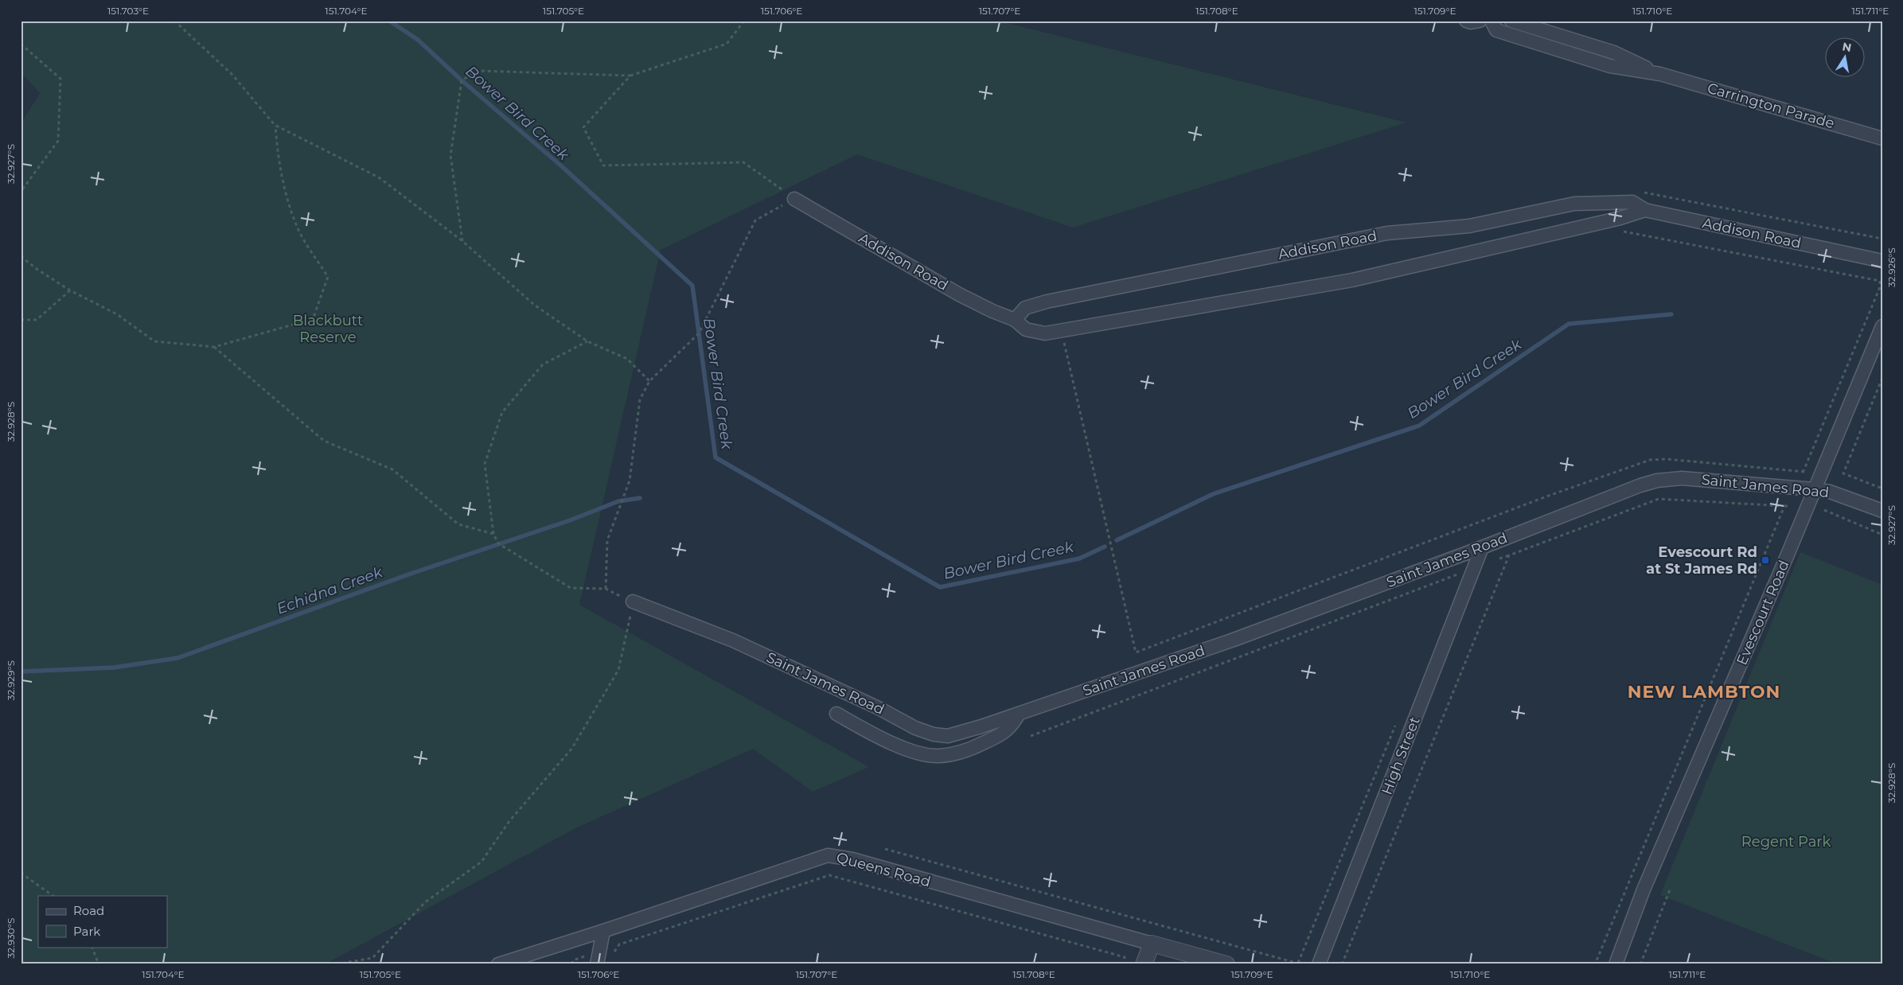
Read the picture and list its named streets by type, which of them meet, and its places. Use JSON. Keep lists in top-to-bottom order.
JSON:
{
  "streets": {
    "street": [
      "Carrington Parade",
      "Addison Road",
      "Saint James Road",
      "Evescourt Road",
      "High Street",
      "Queens Road"
    ]
  },
  "crossings": [
    ["Saint James Road", "Evescourt Road"],
    ["Saint James Road", "High Street"]
  ],
  "districts": ["NEW LAMBTON"],
  "water": ["Bower Bird Creek", "Echidna Creek"],
  "parks": ["Blackbutt Reserve", "Regent Park"],
  "places": {
    "transit": ["Evescourt Rd at St James Rd"]
  },
  "legend": ["Road", "Park"],
  "north": "top",
  "coordinates": [
    "151.703°E",
    "151.704°E",
    "151.705°E",
    "151.706°E",
    "151.707°E",
    "151.708°E",
    "151.709°E",
    "151.710°E",
    "151.711°E",
    "32.927°S",
    "32.926°S",
    "32.928°S",
    "32.929°S",
    "32.930°S"
  ]
}
